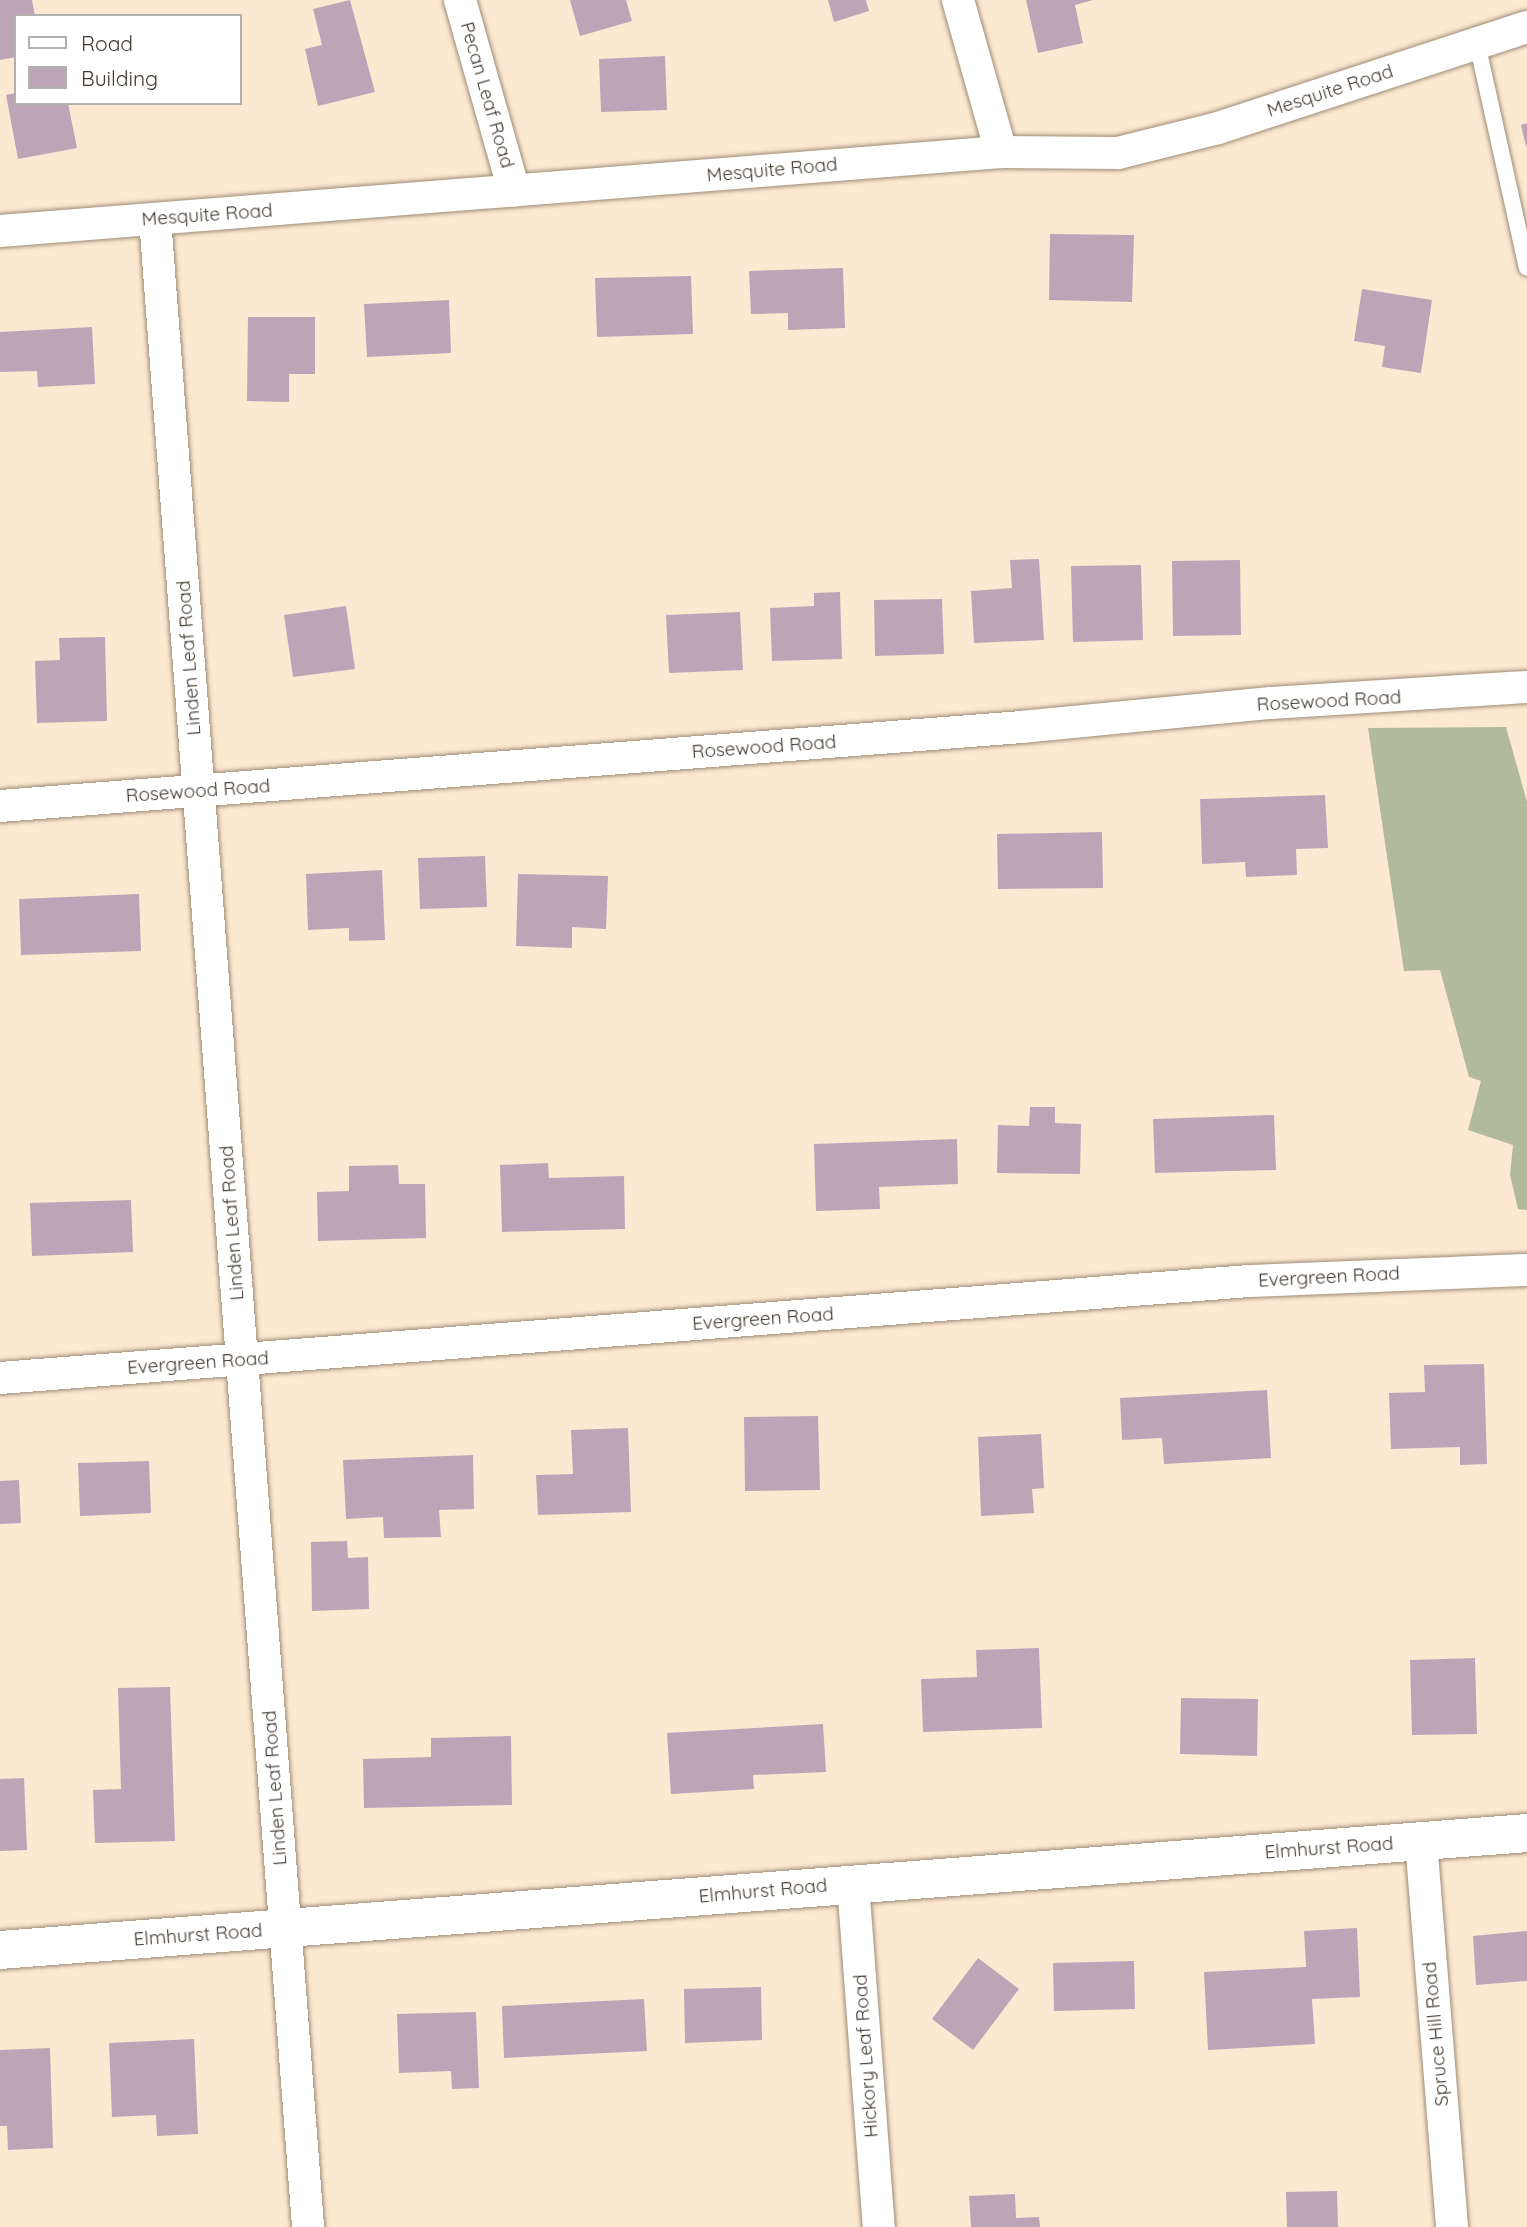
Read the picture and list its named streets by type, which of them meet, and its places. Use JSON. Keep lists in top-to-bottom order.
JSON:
{
  "streets": {
    "street": [
      "Mesquite Road",
      "Pecan Leaf Road",
      "Linden Leaf Road",
      "Rosewood Road",
      "Evergreen Road",
      "Elmhurst Road",
      "Spruce Hill Road",
      "Hickory Leaf Road"
    ]
  },
  "crossings": [
    ["Mesquite Road", "Pecan Leaf Road"],
    ["Mesquite Road", "Linden Leaf Road"],
    ["Linden Leaf Road", "Rosewood Road"],
    ["Linden Leaf Road", "Evergreen Road"],
    ["Linden Leaf Road", "Elmhurst Road"],
    ["Elmhurst Road", "Spruce Hill Road"],
    ["Elmhurst Road", "Hickory Leaf Road"]
  ],
  "legend": ["Road", "Building"]
}
